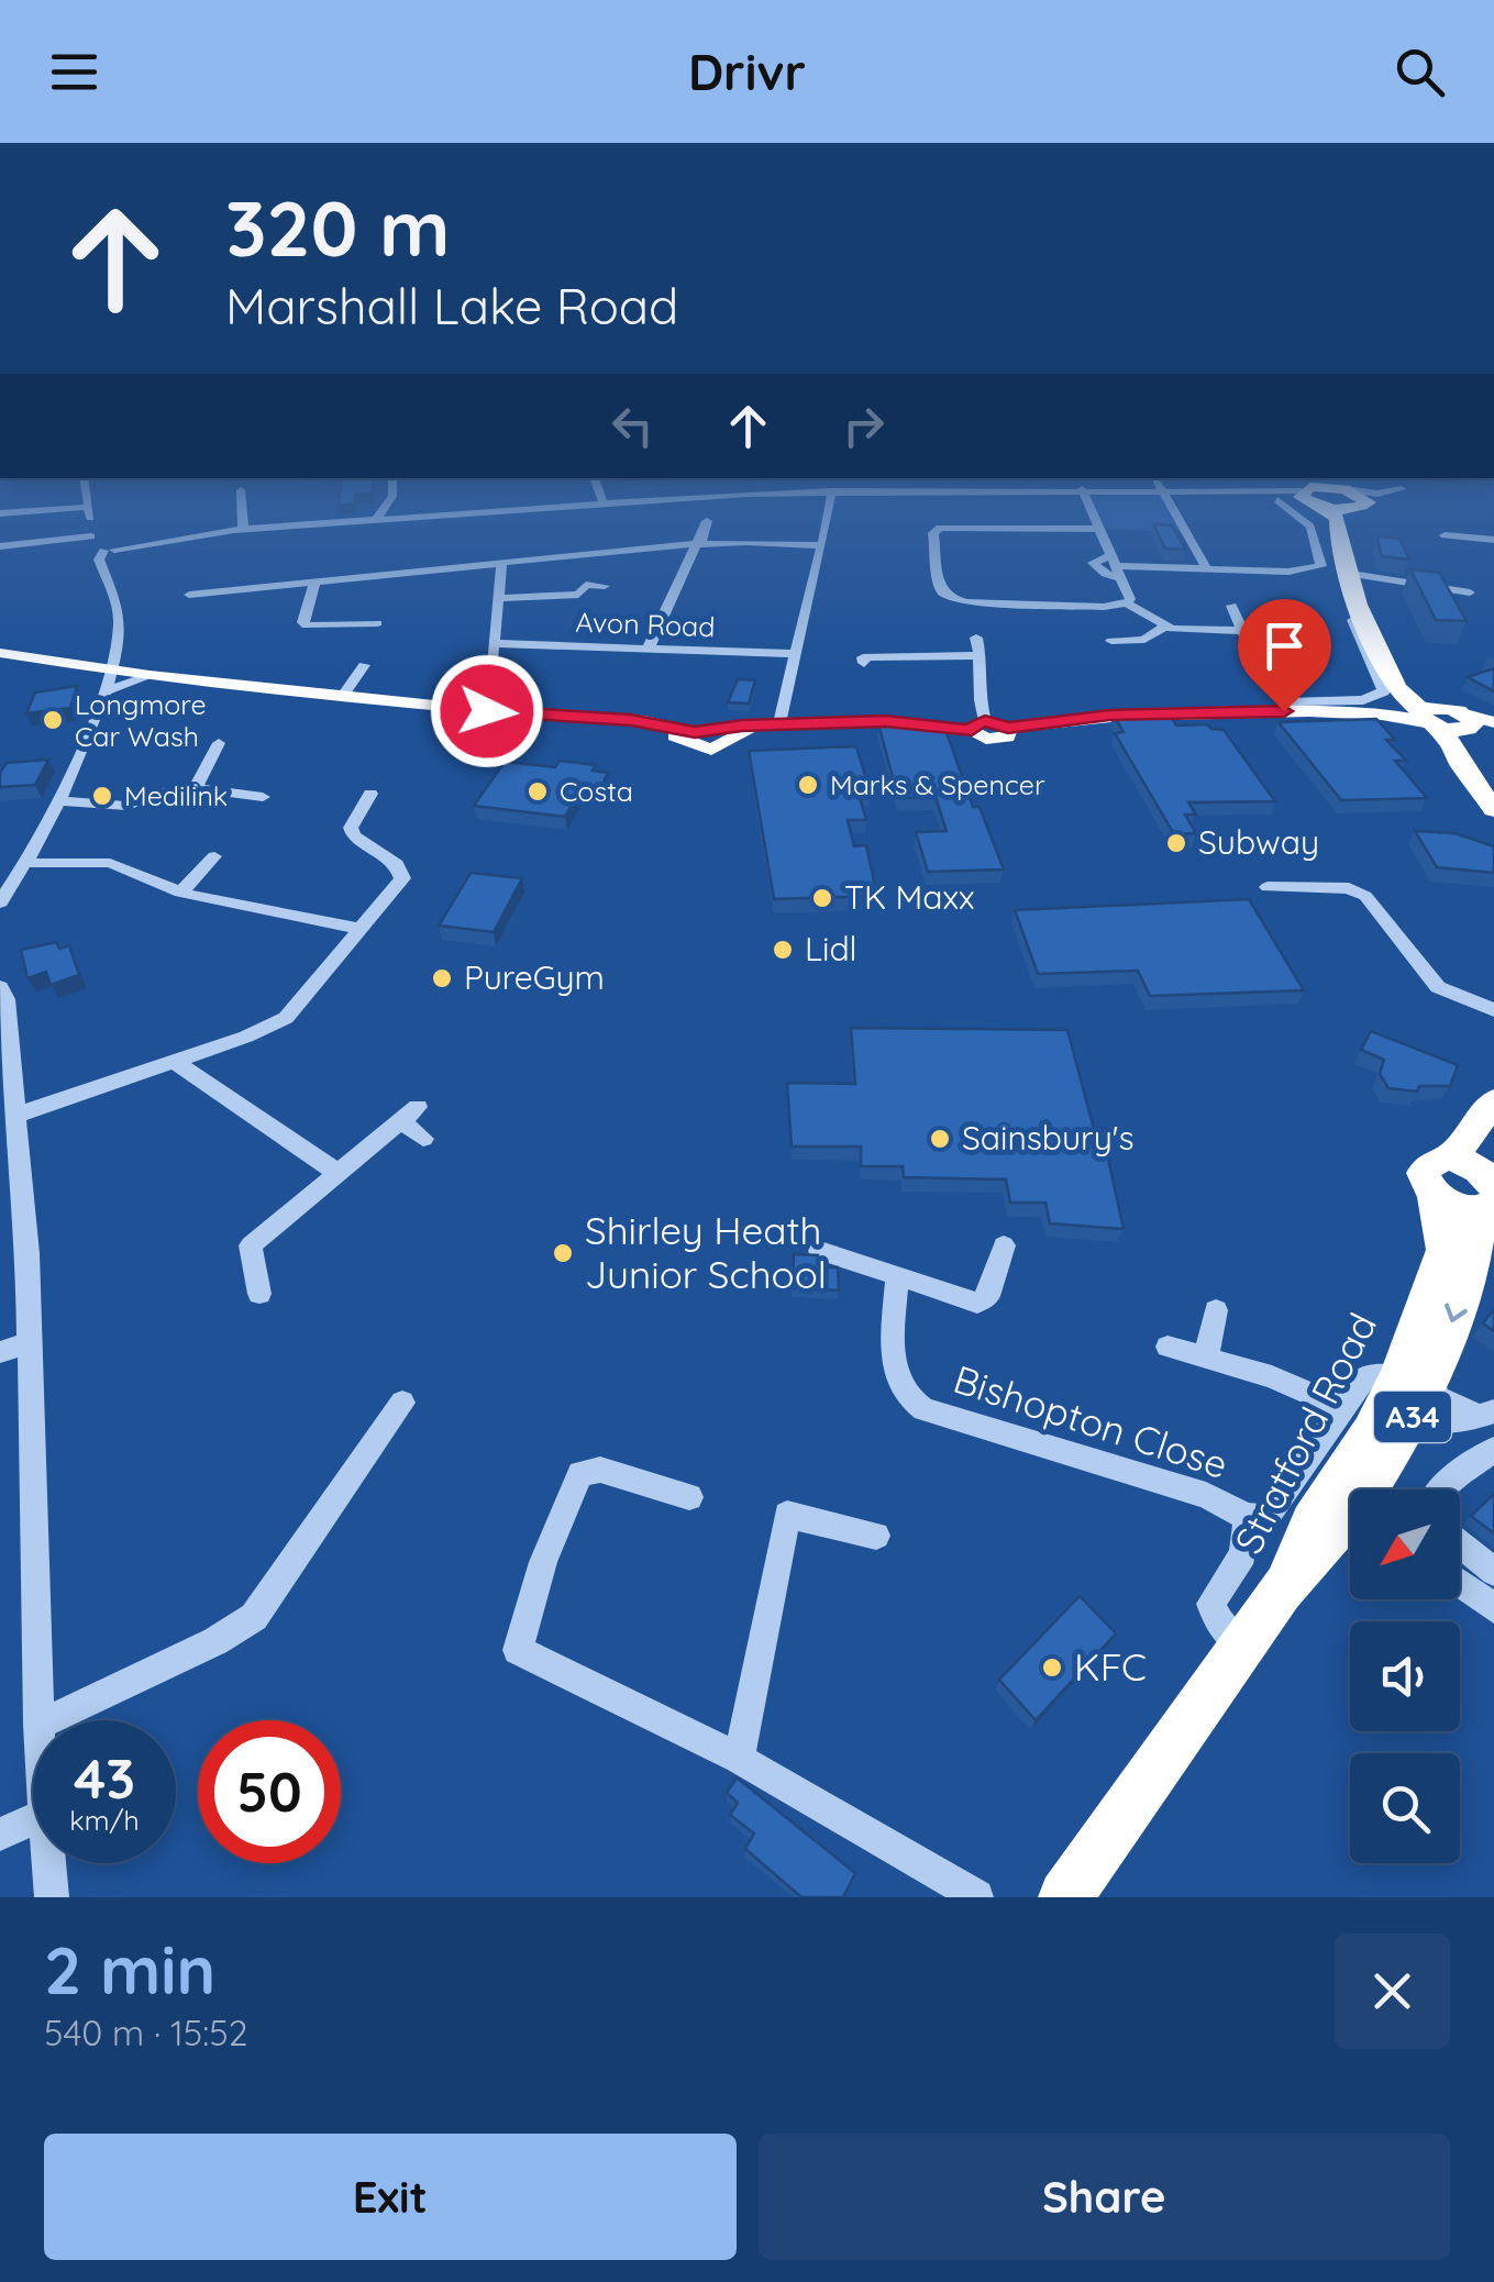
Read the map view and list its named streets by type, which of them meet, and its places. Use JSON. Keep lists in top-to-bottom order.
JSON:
{
  "streets": {
    "highway": ["A34", "Stratford Road"],
    "street": ["Avon Road", "Bishopton Close"]
  },
  "places": [
    "Longmore Car Wash",
    "Marks & Spencer",
    "Costa",
    "Medilink",
    "Subway",
    "TK Maxx",
    "Lidl",
    "PureGym",
    "Sainsbury's",
    "Shirley Heath Junior School",
    "KFC"
  ],
  "north": "bottom left",
  "page": {
    "header": "Drivr",
    "turn": ["320 m", "Marshall Lake Road"],
    "speed": "43 km/h",
    "limit": "50",
    "heading": ["2 min", "540 m · 15:52"],
    "buttons": ["Exit", "Share"]
  }
}
